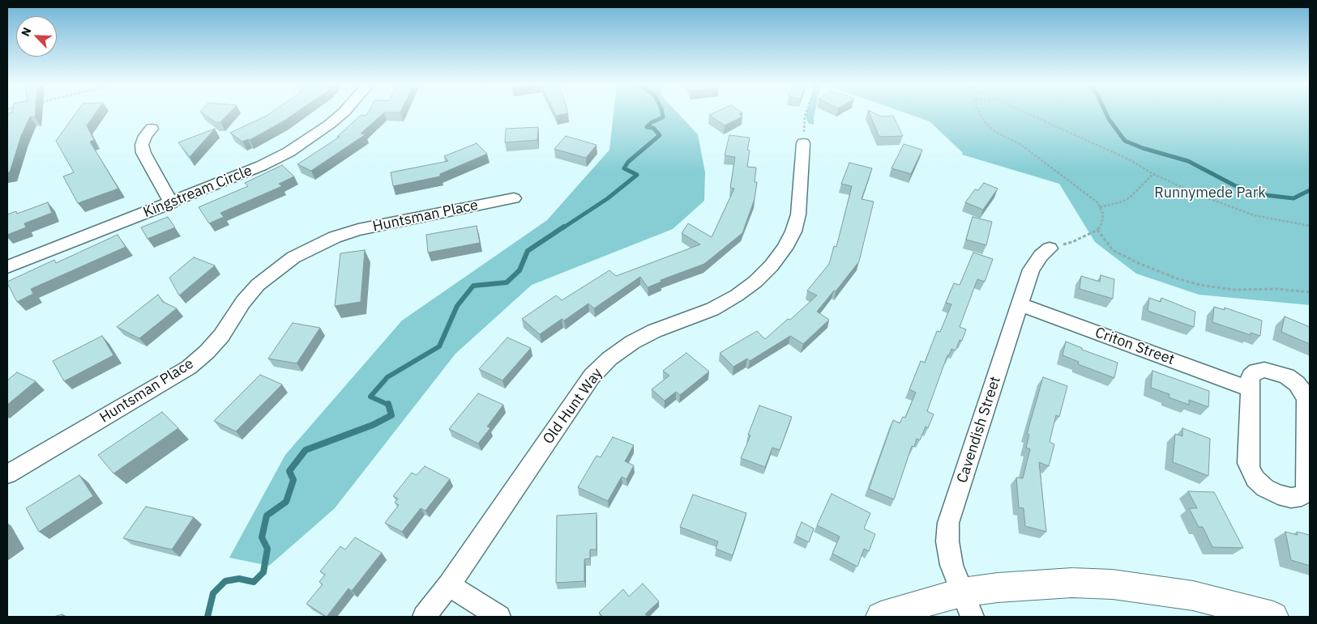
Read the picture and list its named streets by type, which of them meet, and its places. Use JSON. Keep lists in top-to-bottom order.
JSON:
{
  "streets": {
    "street": [
      "Kingstream Circle",
      "Huntsman Place",
      "Criton Street",
      "Old Hunt Way",
      "Cavendish Street"
    ]
  },
  "crossings": [
    ["Criton Street", "Cavendish Street"]
  ],
  "parks": ["Runnymede Park"],
  "north": "top left"
}
